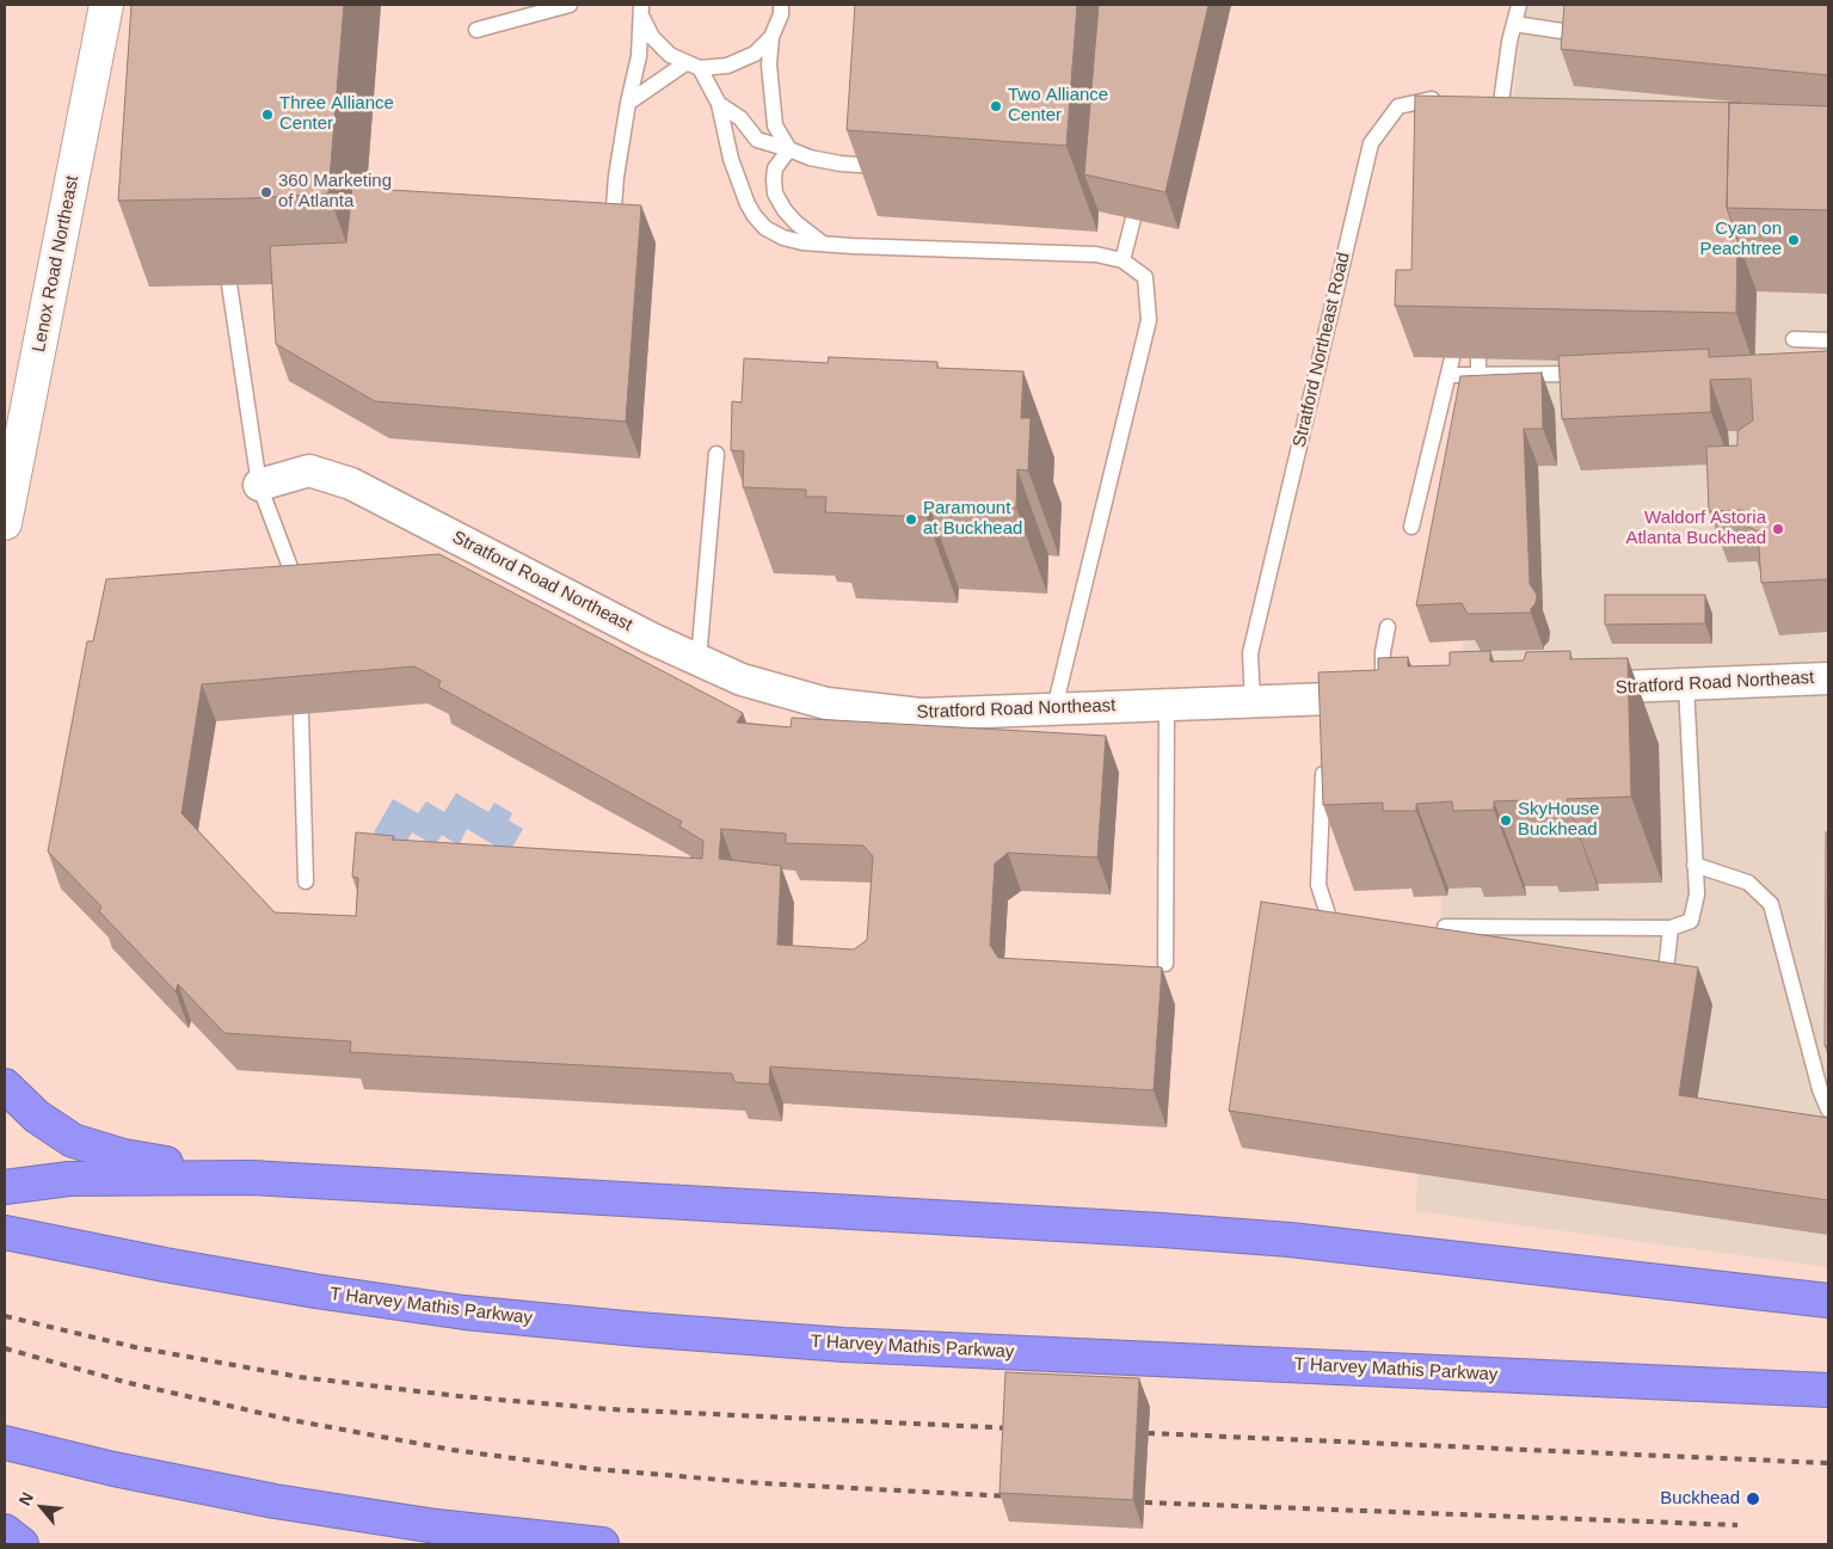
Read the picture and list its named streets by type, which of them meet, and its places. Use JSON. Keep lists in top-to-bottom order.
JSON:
{
  "streets": {
    "highway": ["T Harvey Mathis Parkway"],
    "main road": ["Lenox Road Northeast"],
    "street": ["Stratford Road Northeast"],
    "lane": ["Stratford Northeast Road"]
  },
  "crossings": [
    ["Stratford Northeast Road", "Stratford Road Northeast"]
  ],
  "places": [
    "Two Alliance Center",
    "Three Alliance Center",
    "360 Marketing of Atlanta",
    "Cyan on Peachtree",
    "Paramount at Buckhead",
    "Waldorf Astoria Atlanta Buckhead",
    "SkyHouse Buckhead",
    "Buckhead"
  ],
  "north": "top left"
}
